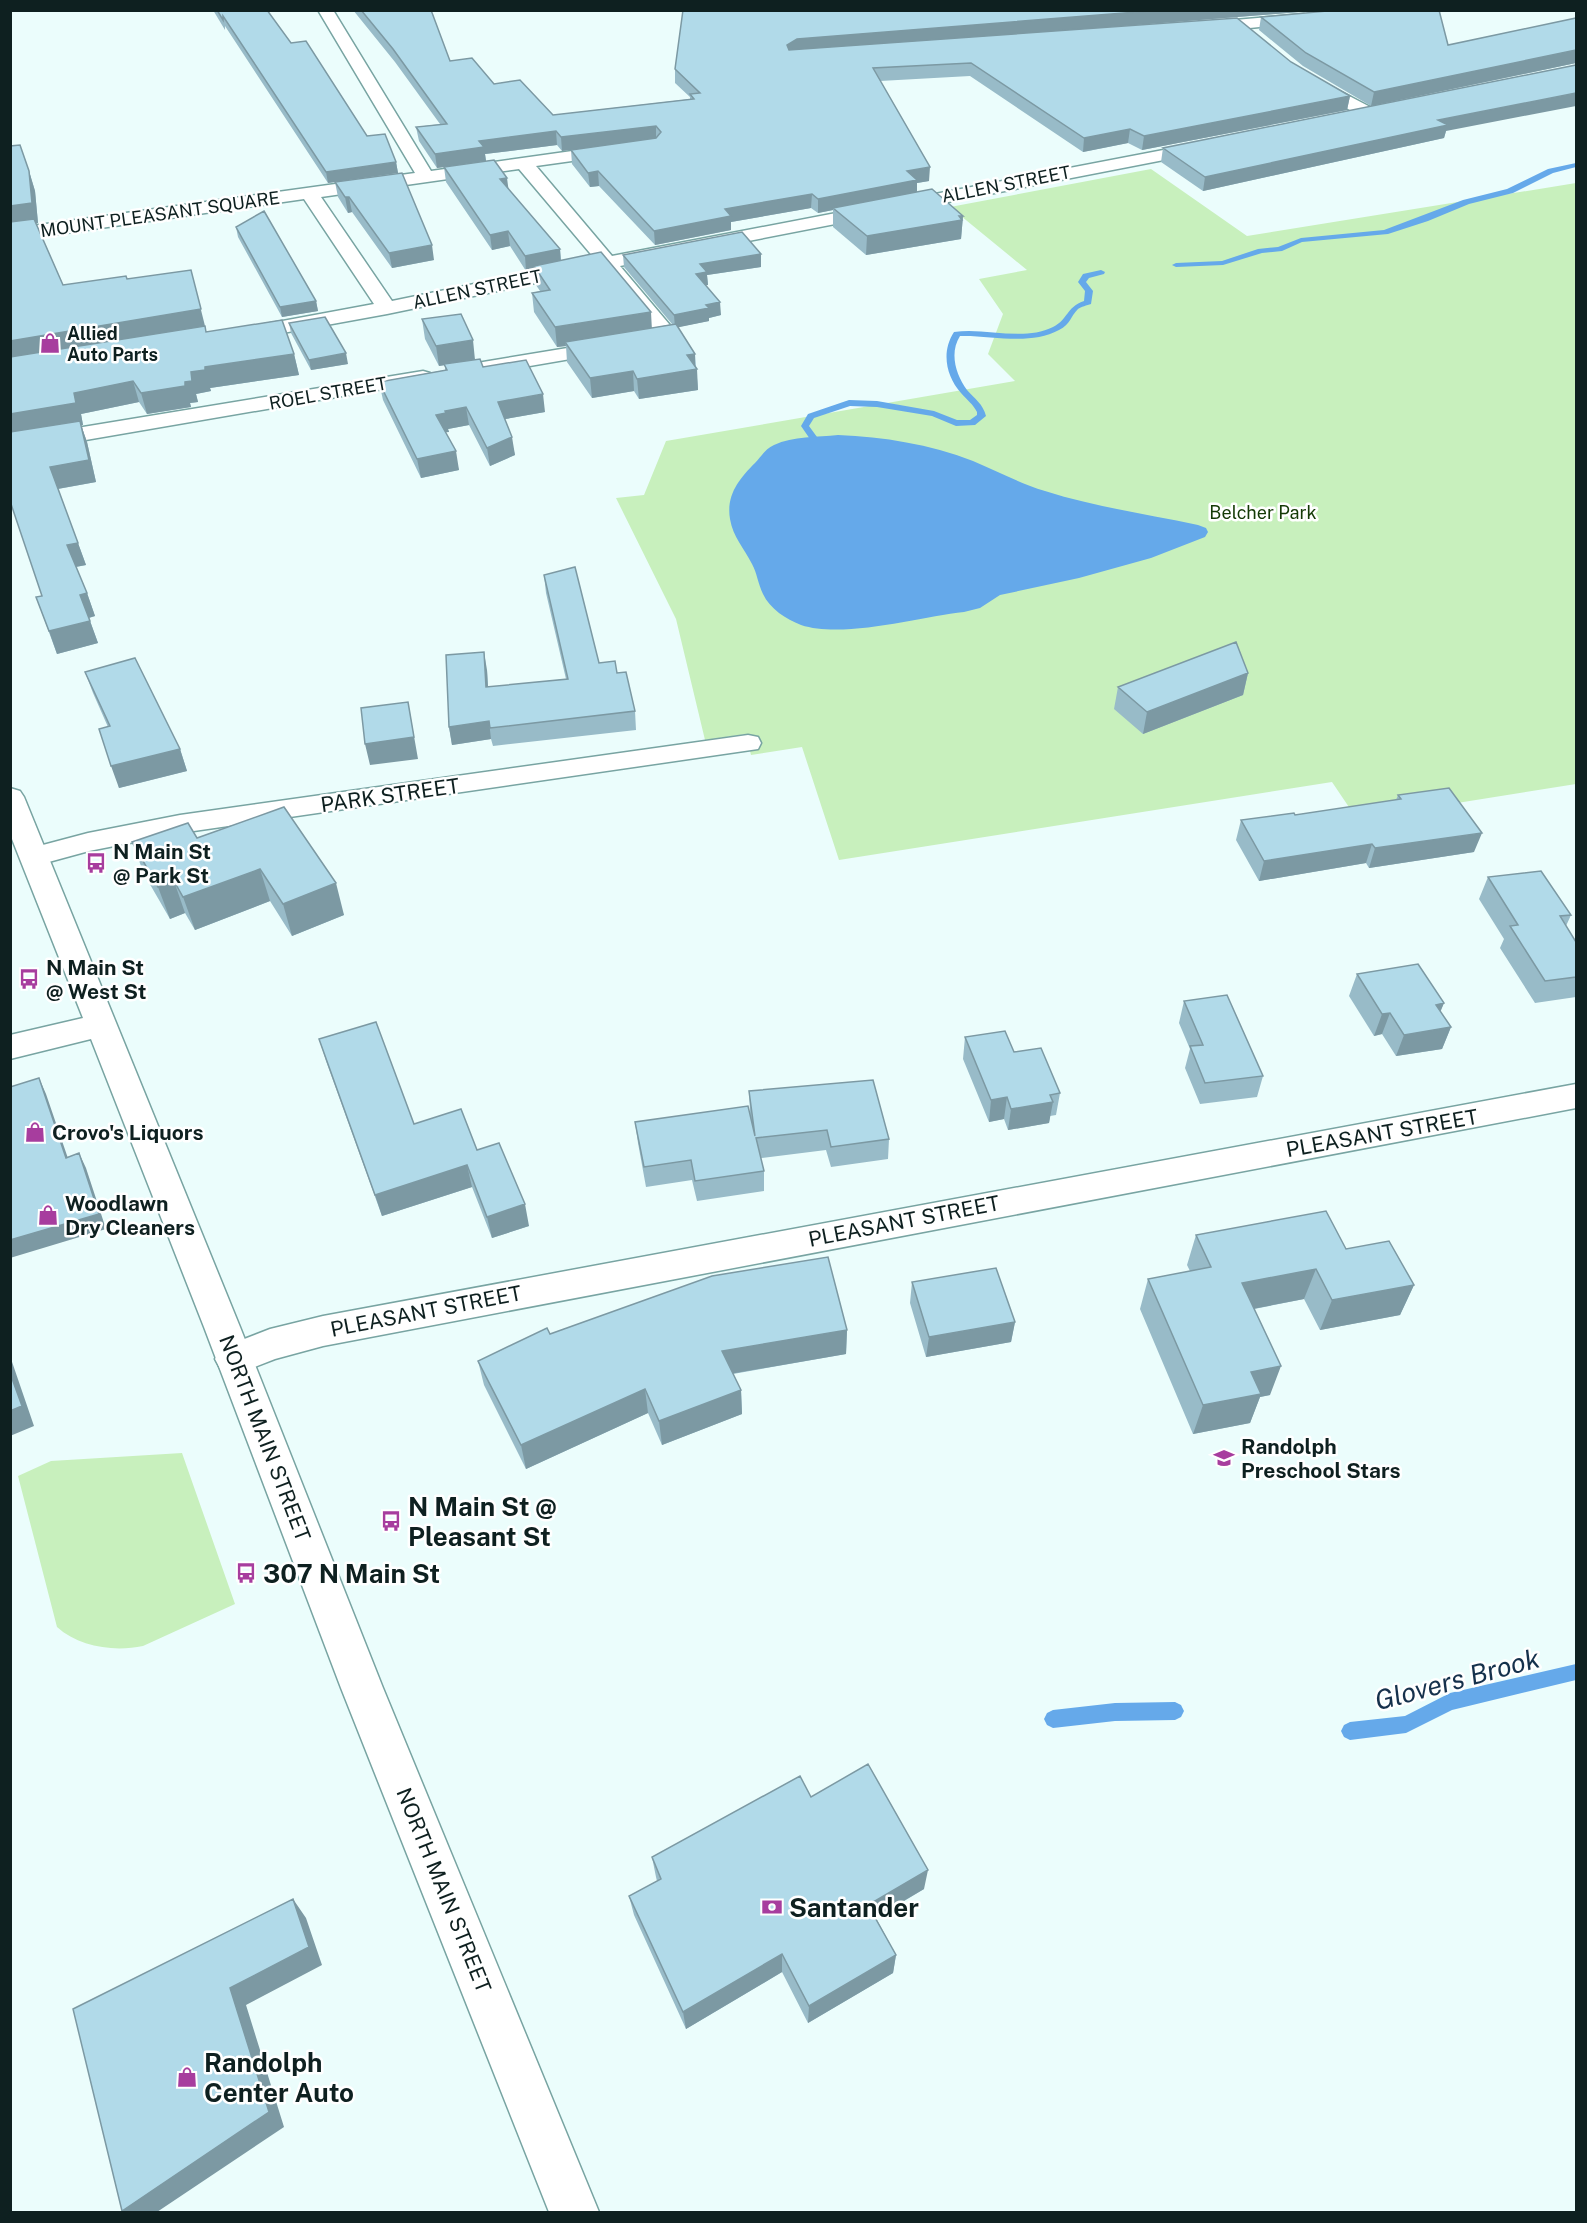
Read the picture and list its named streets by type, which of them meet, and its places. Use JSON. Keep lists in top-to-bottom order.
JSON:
{
  "streets": {
    "street": [
      "ALLEN STREET",
      "MOUNT PLEASANT SQUARE",
      "ROEL STREET",
      "PARK STREET",
      "PLEASANT STREET",
      "NORTH MAIN STREET"
    ]
  },
  "crossings": [
    ["ALLEN STREET", "MOUNT PLEASANT SQUARE"],
    ["PARK STREET", "NORTH MAIN STREET"],
    ["PLEASANT STREET", "NORTH MAIN STREET"]
  ],
  "water": ["Glovers Brook"],
  "parks": ["Belcher Park"],
  "places": {
    "shop": [
      "Allied Auto Parts",
      "Crovo's Liquors",
      "Woodlawn Dry Cleaners",
      "Randolph Center Auto"
    ],
    "bus stop": [
      "N Main St @ Park St",
      "N Main St @ West St",
      "N Main St @ Pleasant St",
      "307 N Main St"
    ],
    "school or university": ["Randolph Preschool Stars"],
    "bank": ["Santander"]
  }
}
